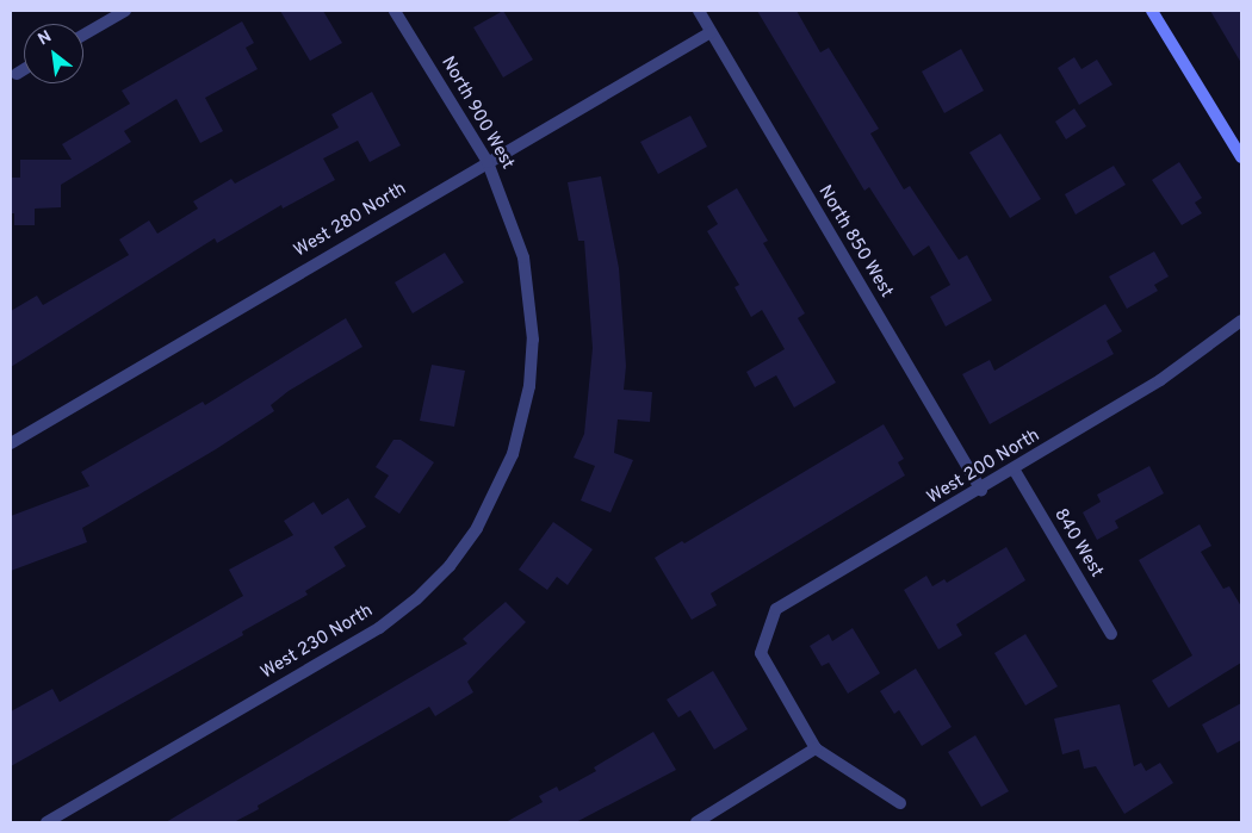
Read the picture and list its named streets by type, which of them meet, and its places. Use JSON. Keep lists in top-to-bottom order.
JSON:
{
  "streets": {
    "street": [
      "North 900 West",
      "West 280 North",
      "North 850 West",
      "West 200 North",
      "840 West",
      "West 230 North"
    ]
  },
  "crossings": [
    ["North 900 West", "West 280 North"],
    ["North 900 West", "West 230 North"],
    ["West 280 North", "North 850 West"],
    ["North 850 West", "West 200 North"],
    ["West 200 North", "840 West"]
  ],
  "north": "top left"
}
